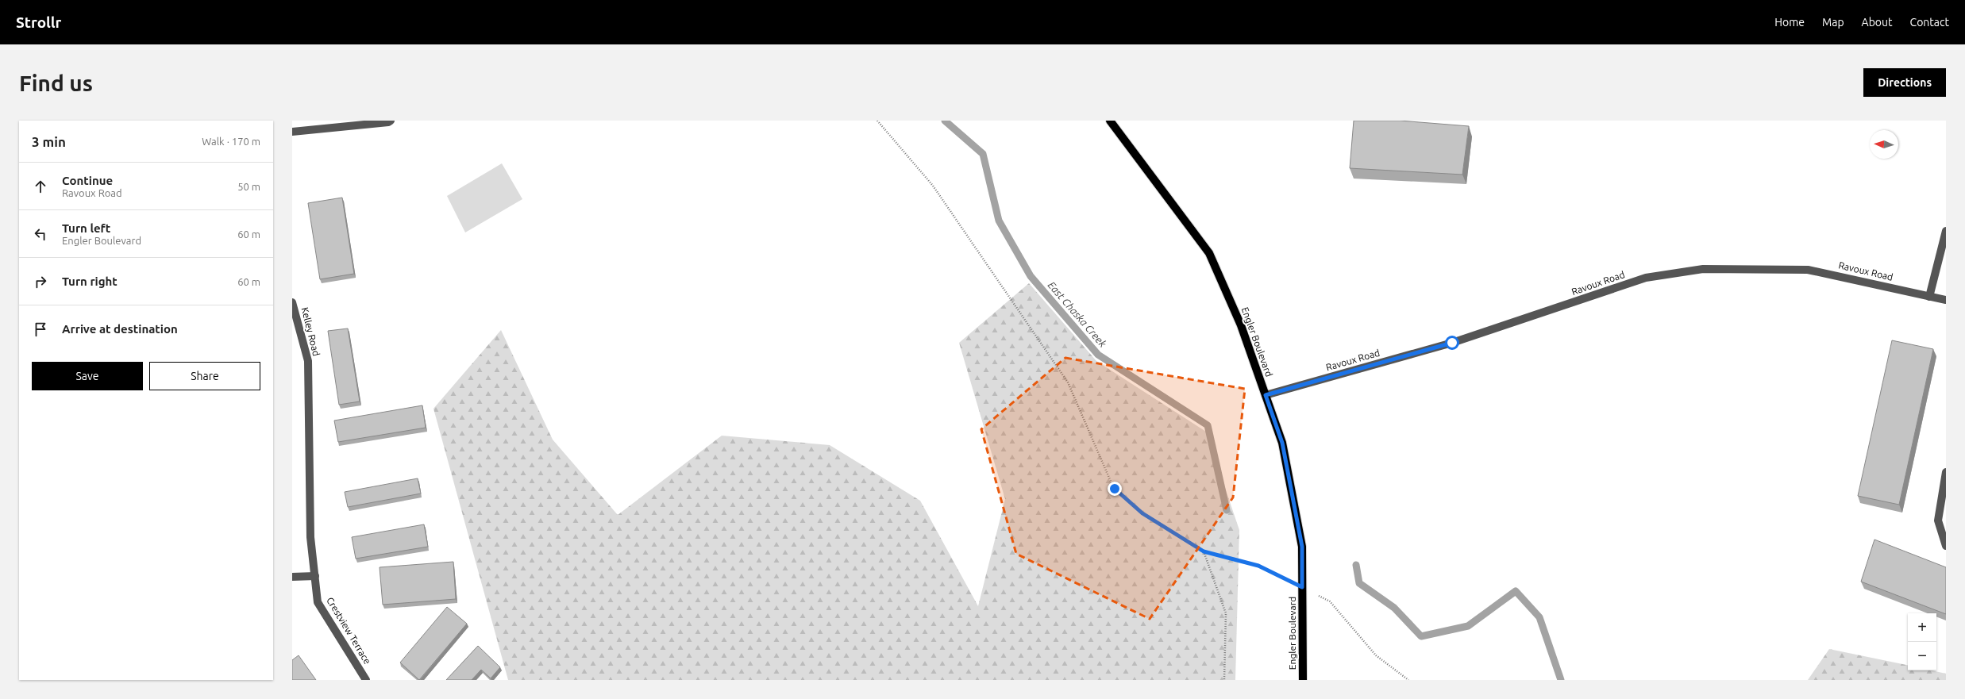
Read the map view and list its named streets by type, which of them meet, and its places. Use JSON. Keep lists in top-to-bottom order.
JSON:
{
  "streets": {
    "main road": ["Engler Boulevard"],
    "street": ["Ravoux Road", "Kelley Road", "Crestview Terrace"]
  },
  "crossings": [
    ["Ravoux Road", "Engler Boulevard"],
    ["Kelley Road", "Crestview Terrace"]
  ],
  "water": ["East Chaska Creek"],
  "north": "left",
  "page": {
    "header": "Strollr",
    "nav": [
      "Home",
      "Map",
      "About",
      "Contact"
    ],
    "buttons": [
      "Directions",
      ["Save", "Share"]
    ],
    "title": "Find us",
    "heading": ["3 min", "Walk · 170 m"],
    "list": [
      ["Continue", "Ravoux Road", "50 m"],
      ["Turn left", "Engler Boulevard", "60 m"],
      ["Turn right", "60 m"],
      "Arrive at destination"
    ],
    "map_buttons": ["+", "−"]
  }
}
